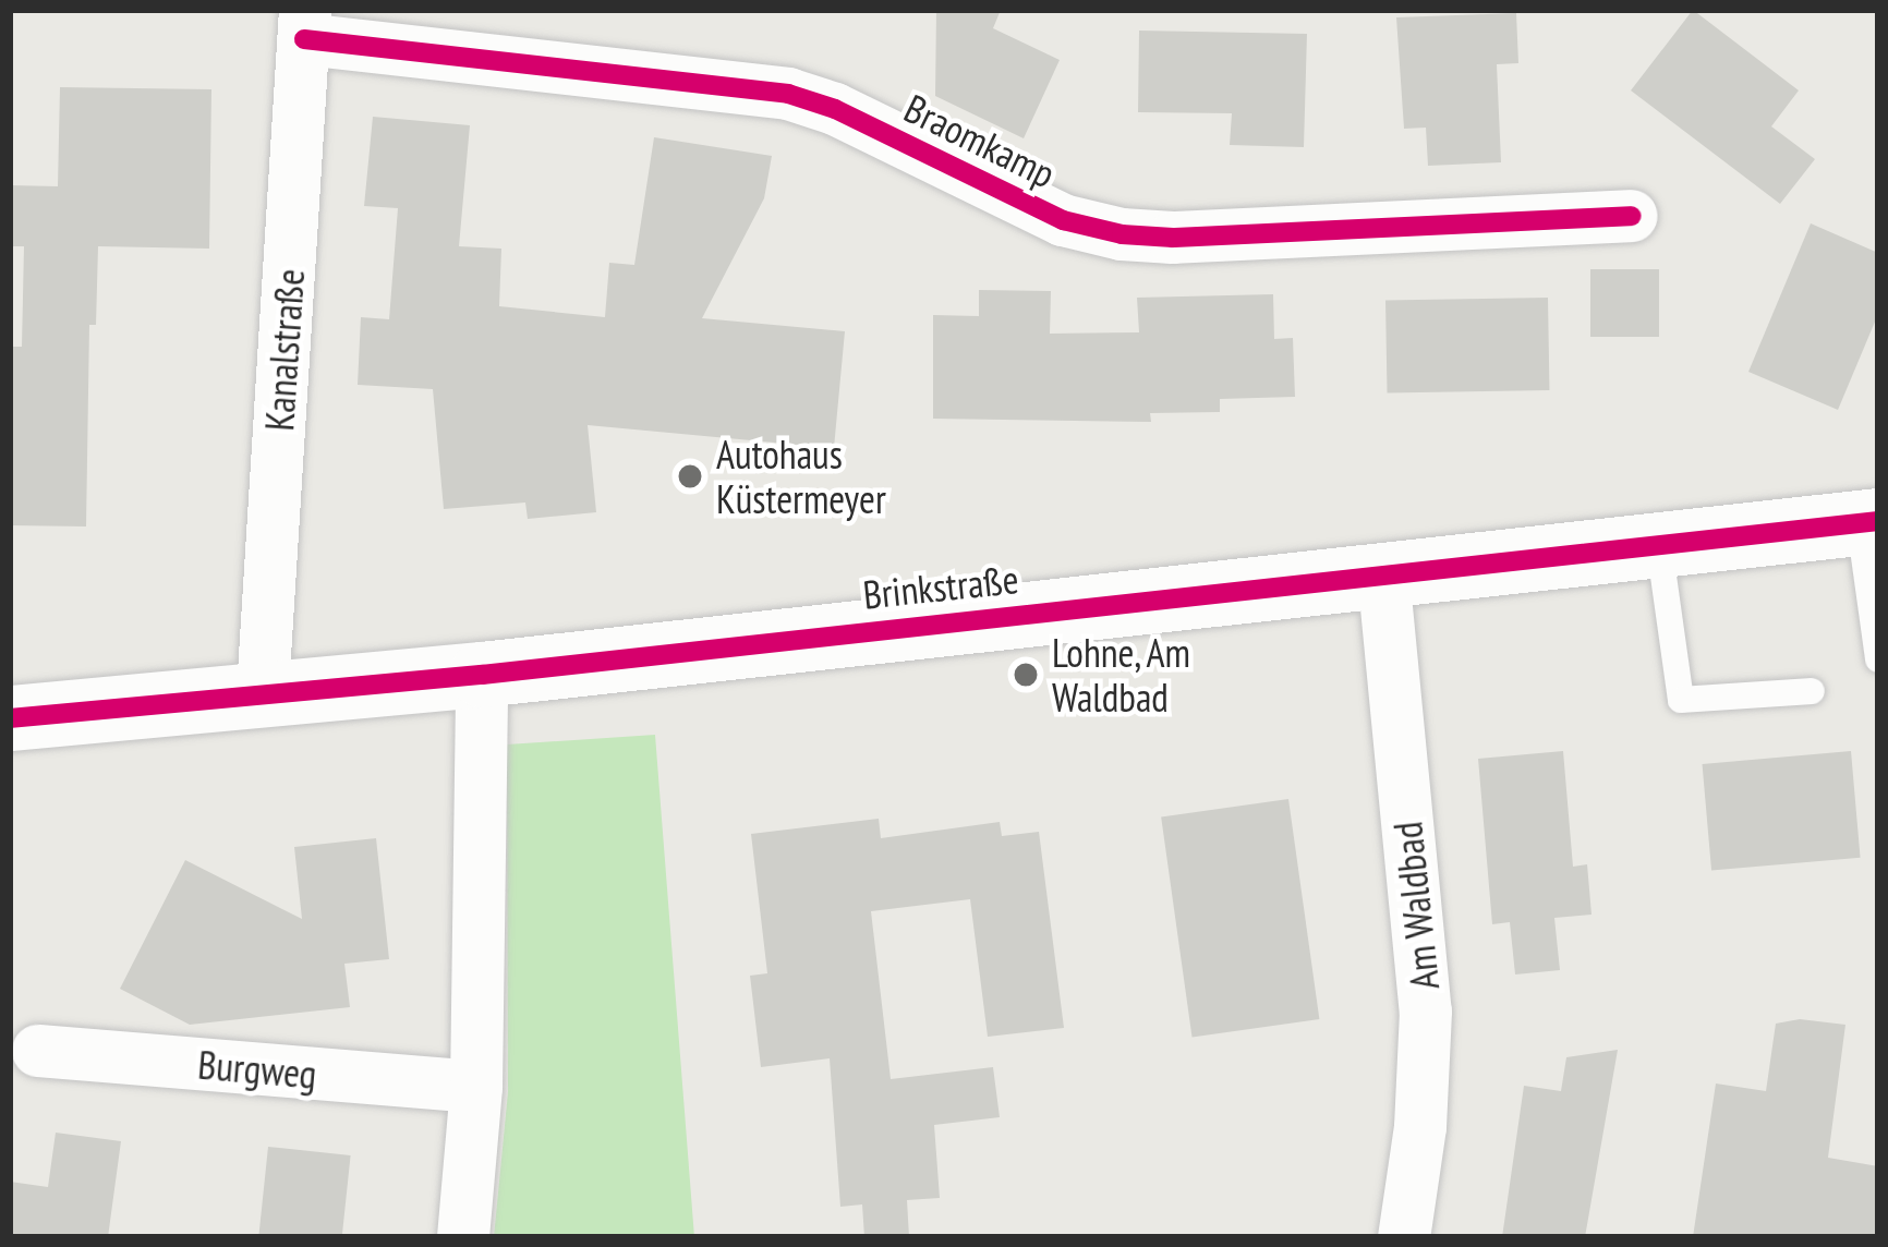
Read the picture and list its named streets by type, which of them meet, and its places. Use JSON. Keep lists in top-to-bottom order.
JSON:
{
  "streets": {
    "street": [
      "Braomkamp",
      "Kanalstraße",
      "Brinkstraße",
      "Am Waldbad",
      "Burgweg"
    ]
  },
  "crossings": [
    ["Braomkamp", "Kanalstraße"],
    ["Kanalstraße", "Brinkstraße"],
    ["Brinkstraße", "Am Waldbad"]
  ],
  "places": ["Autohaus Küstermeyer", "Lohne, Am Waldbad"]
}
